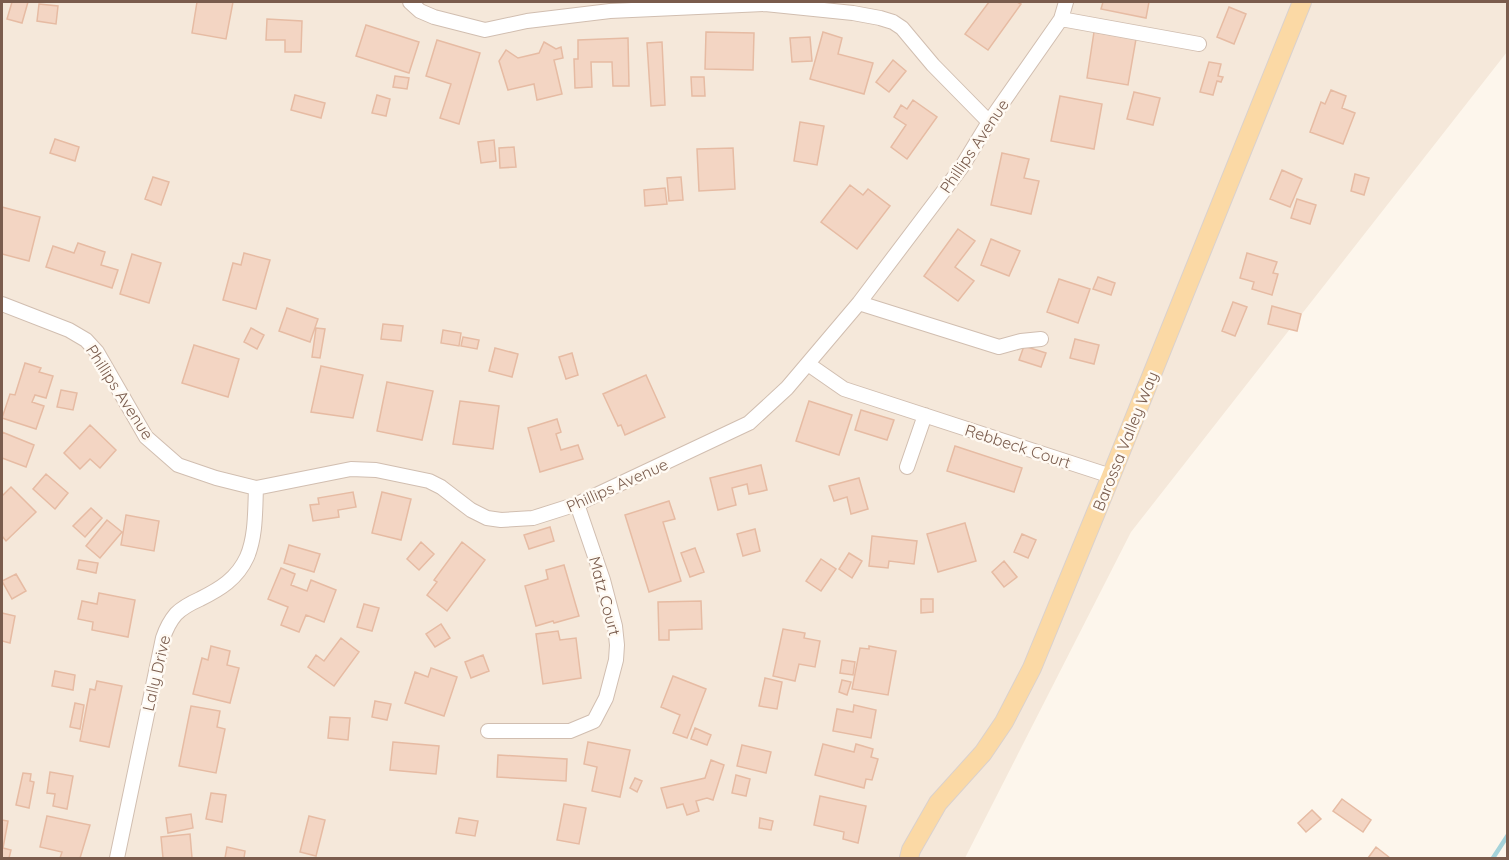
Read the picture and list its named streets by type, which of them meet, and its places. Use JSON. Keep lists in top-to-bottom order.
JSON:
{
  "streets": {
    "main road": ["Barossa Valley Way"],
    "street": [
      "Phillips Avenue",
      "Rebbeck Court",
      "Matz Court",
      "Lally Drive"
    ]
  },
  "crossings": [
    ["Phillips Avenue", "Rebbeck Court"],
    ["Phillips Avenue", "Matz Court"],
    ["Phillips Avenue", "Lally Drive"],
    ["Barossa Valley Way", "Rebbeck Court"]
  ]
}
